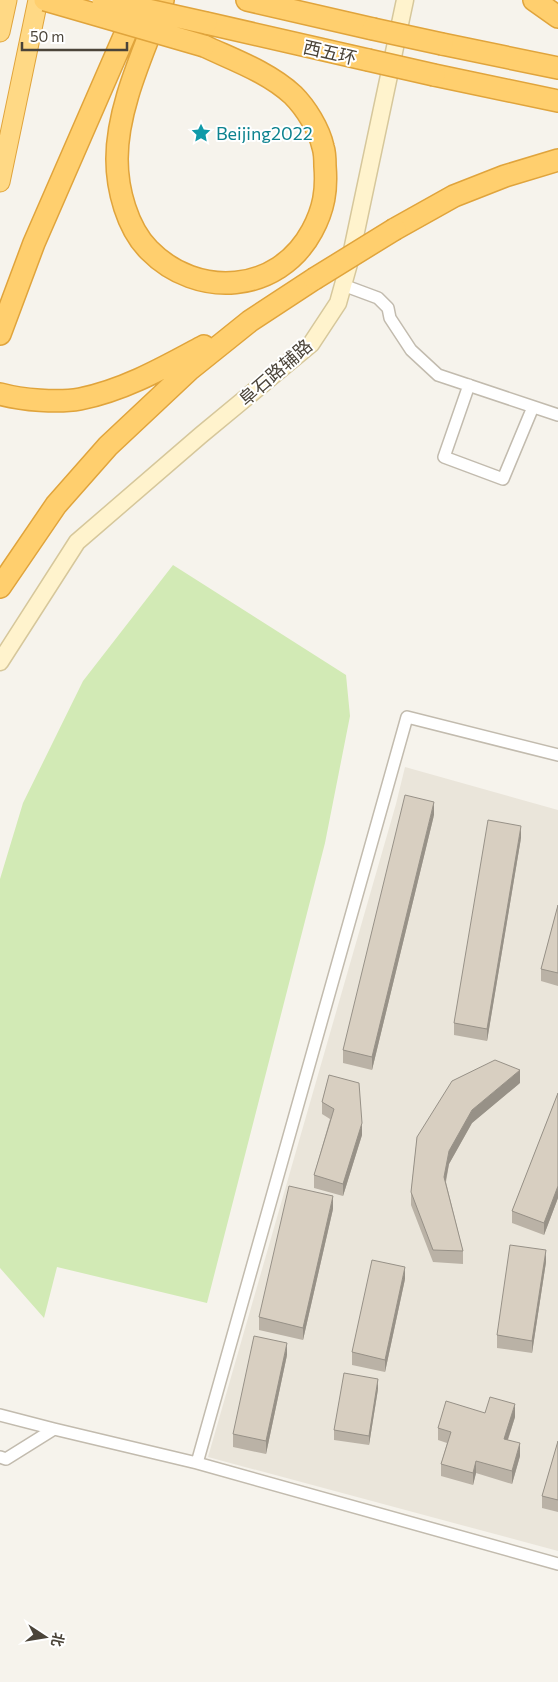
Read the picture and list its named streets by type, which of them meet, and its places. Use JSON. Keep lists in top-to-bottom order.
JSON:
{
  "streets": {
    "highway": ["西五环"],
    "main road": ["阜石路辅路"]
  },
  "places": {
    "place": ["Beijing2022"]
  },
  "scale_bar": "50 m",
  "north": "right"
}
